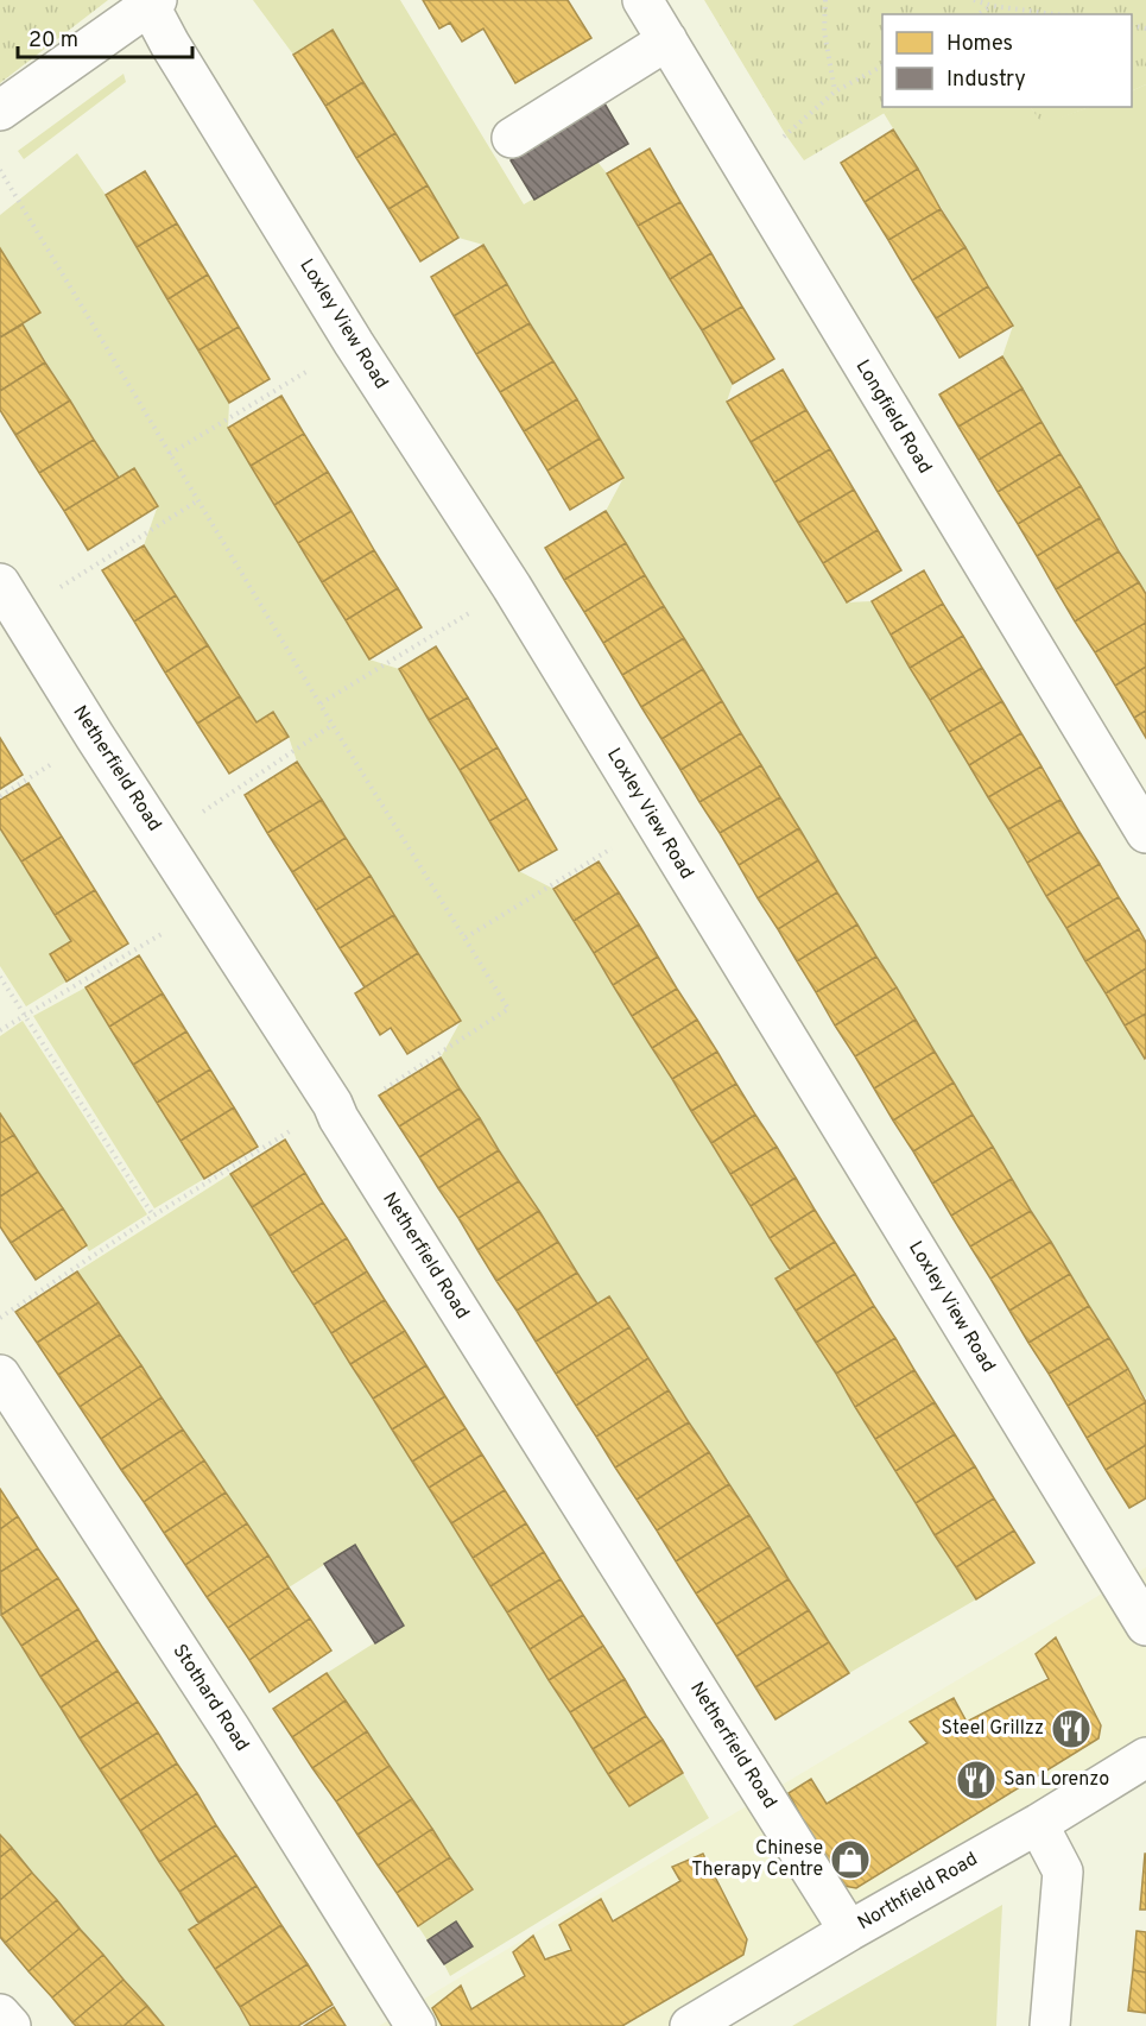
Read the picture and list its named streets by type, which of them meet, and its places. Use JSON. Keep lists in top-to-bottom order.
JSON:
{
  "streets": {
    "street": [
      "Loxley View Road",
      "Longfield Road",
      "Netherfield Road",
      "Stothard Road",
      "Northfield Road"
    ]
  },
  "crossings": [
    ["Netherfield Road", "Northfield Road"]
  ],
  "places": {
    "restaurant": ["Steel Grillzz", "San Lorenzo"],
    "shop": ["Chinese Therapy Centre"]
  },
  "legend": ["Homes", "Industry"],
  "scale_bar": "20 m"
}
